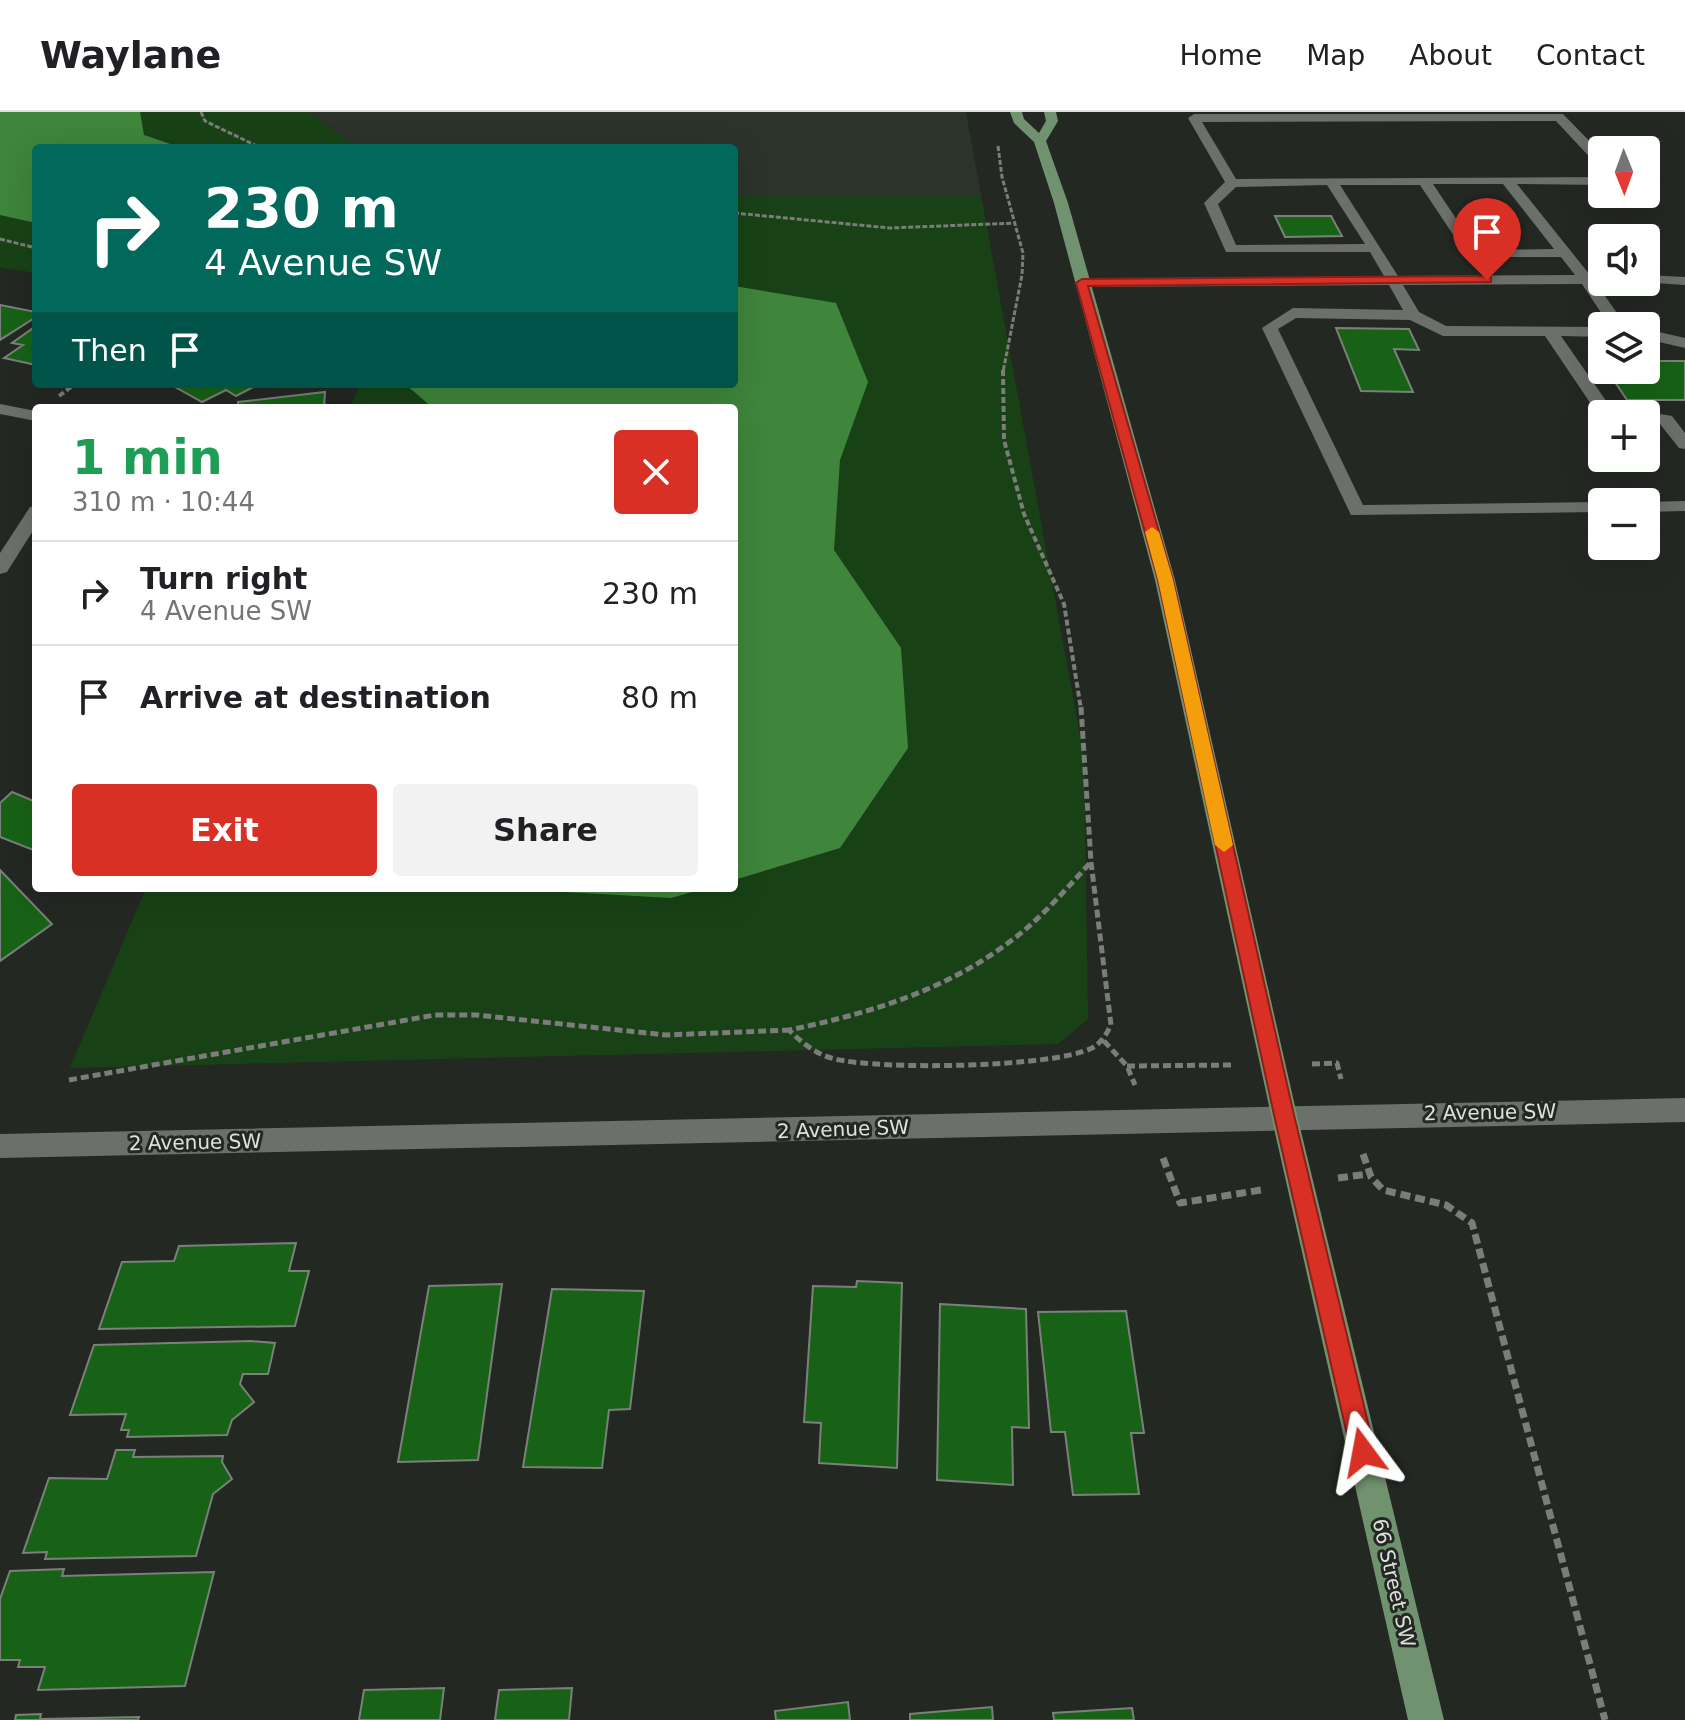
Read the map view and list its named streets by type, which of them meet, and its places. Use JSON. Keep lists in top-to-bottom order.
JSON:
{
  "streets": {
    "main road": ["66 Street SW"],
    "street": ["2 Avenue SW"]
  },
  "crossings": [
    ["2 Avenue SW", "66 Street SW"]
  ],
  "north": "bottom",
  "page": {
    "header": "Waylane",
    "nav": [
      "Home",
      "Map",
      "About",
      "Contact"
    ],
    "map_buttons": ["+", "−"],
    "turn": ["230 m", "4 Avenue SW"],
    "then": "Then",
    "heading": ["1 min", "310 m · 10:44"],
    "list": [
      {
        "name": "Turn right",
        "note": "4 Avenue SW",
        "value": "230 m"
      },
      {
        "name": "Arrive at destination",
        "value": "80 m"
      }
    ],
    "buttons": ["Exit", "Share"]
  }
}
